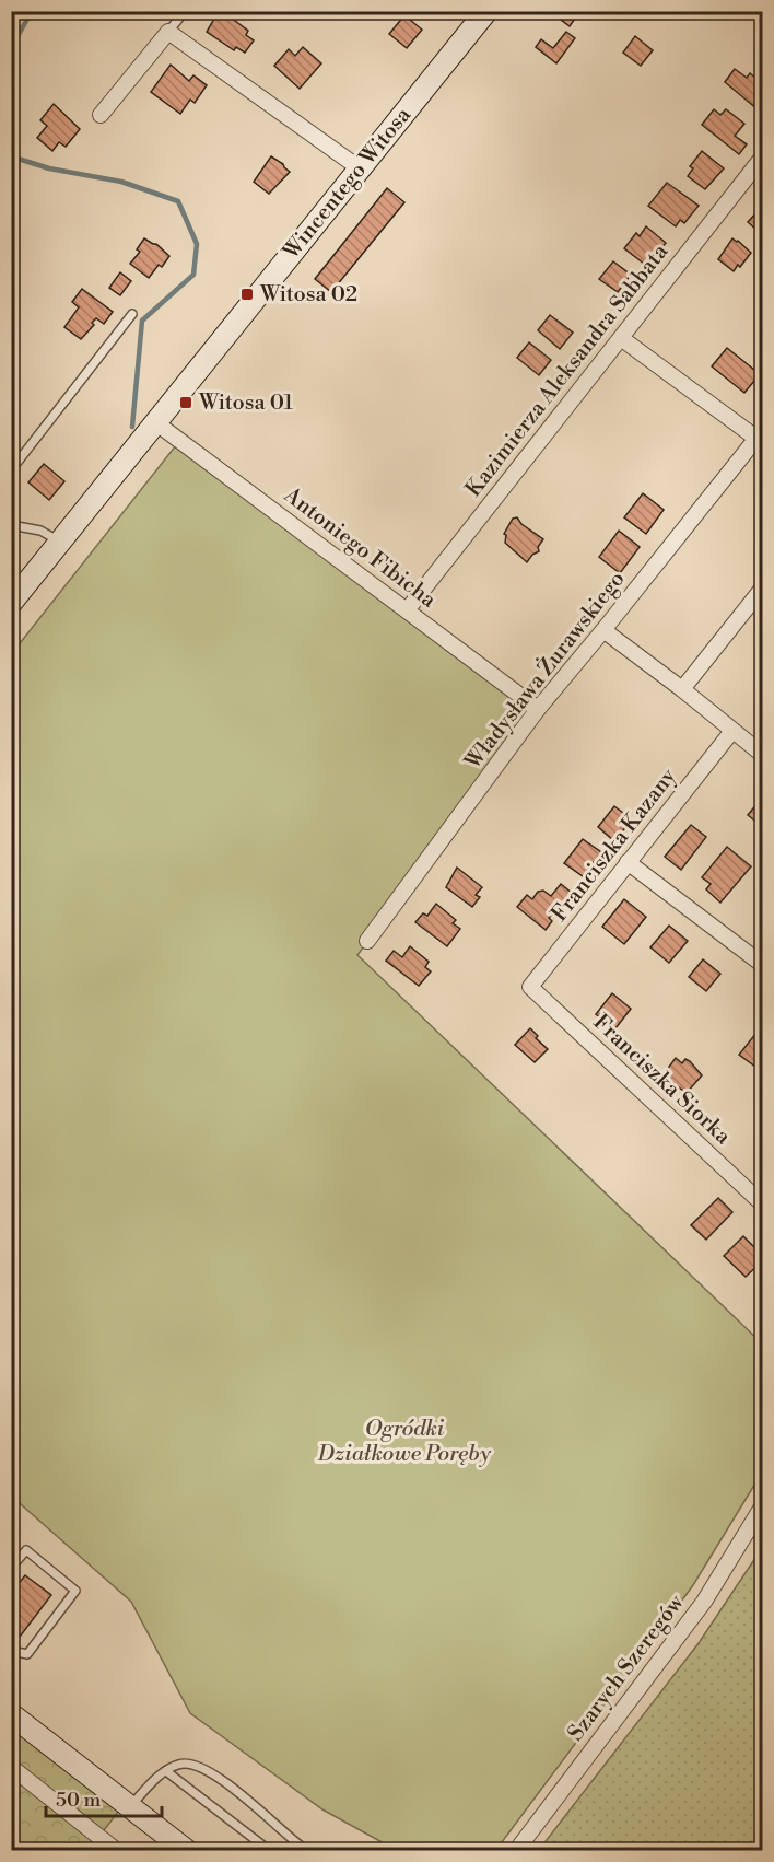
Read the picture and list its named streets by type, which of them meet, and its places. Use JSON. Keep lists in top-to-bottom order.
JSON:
{
  "streets": {
    "street": [
      "Wincentego Witosa",
      "Kazimierza Aleksandra Sabbata",
      "Antoniego Fibicha",
      "Władysława Żurawskiego",
      "Franciszka Kazany",
      "Franciszka Siorka",
      "Szarych Szeregów"
    ]
  },
  "crossings": [
    ["Wincentego Witosa", "Antoniego Fibicha"],
    ["Kazimierza Aleksandra Sabbata", "Antoniego Fibicha"],
    ["Antoniego Fibicha", "Władysława Żurawskiego"],
    ["Franciszka Kazany", "Franciszka Siorka"]
  ],
  "parks": ["Ogródki Działkowe Poręby"],
  "places": {
    "transit": ["Witosa 02", "Witosa 01"]
  },
  "scale_bar": "50 m"
}
